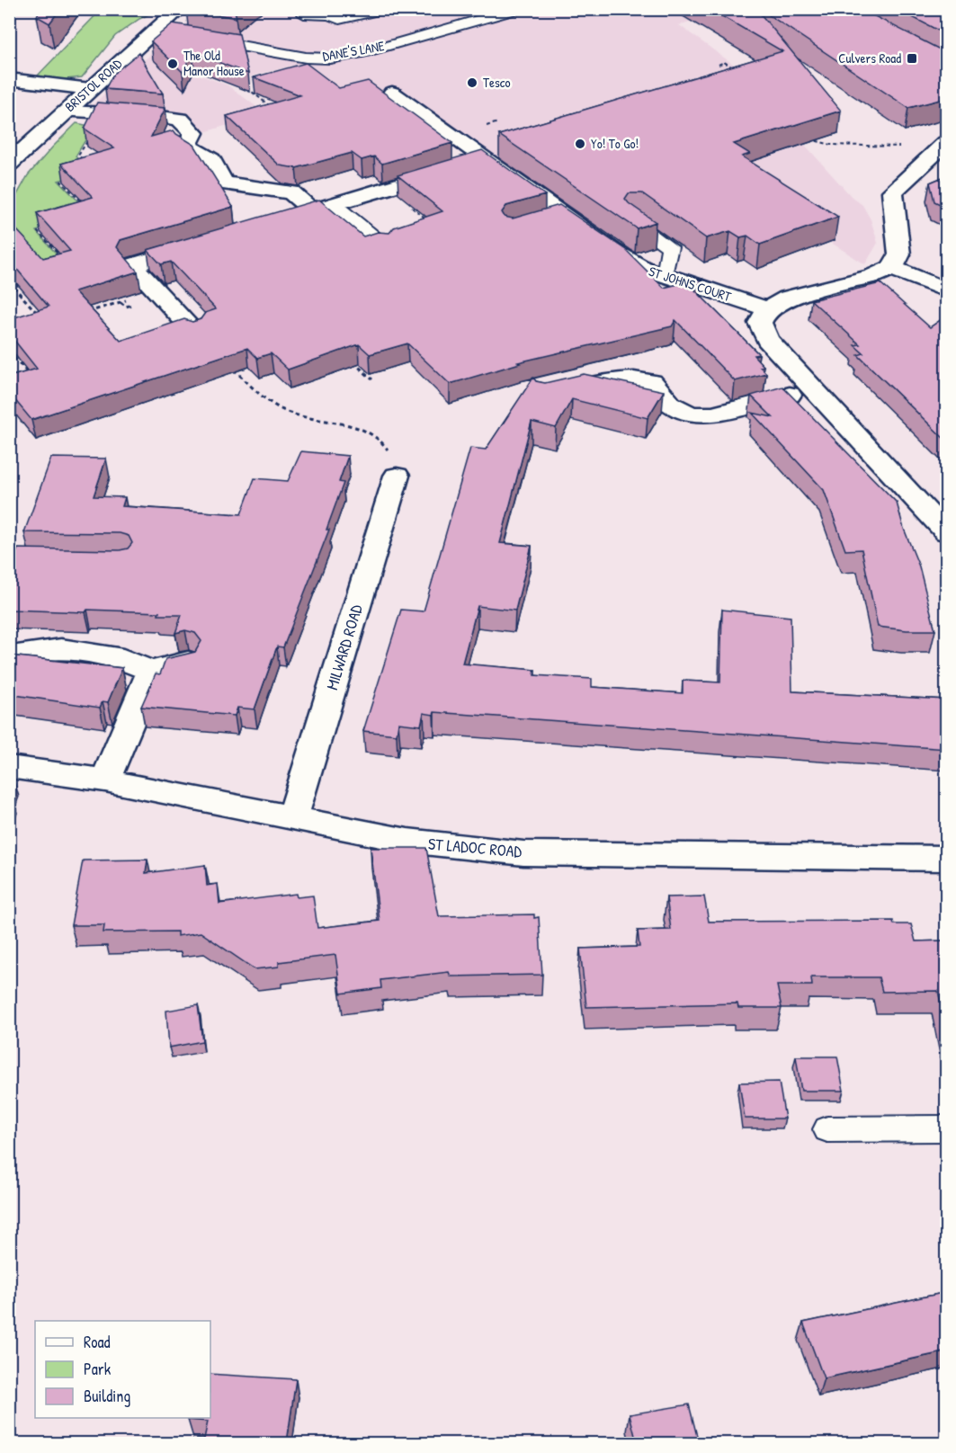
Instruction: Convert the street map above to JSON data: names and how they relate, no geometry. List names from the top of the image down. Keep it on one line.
{"streets":{"street":["BRISTOL ROAD","ST JOHNS COURT","MILWARD ROAD","ST LADOC ROAD"],"lane":["DANE'S LANE"]},"crossings":[["MILWARD ROAD","ST LADOC ROAD"]],"places":{"transit":["Culvers Road"],"other":["The Old Manor House","Tesco","Yo! To Go!"]},"legend":["Road","Park","Building"]}
